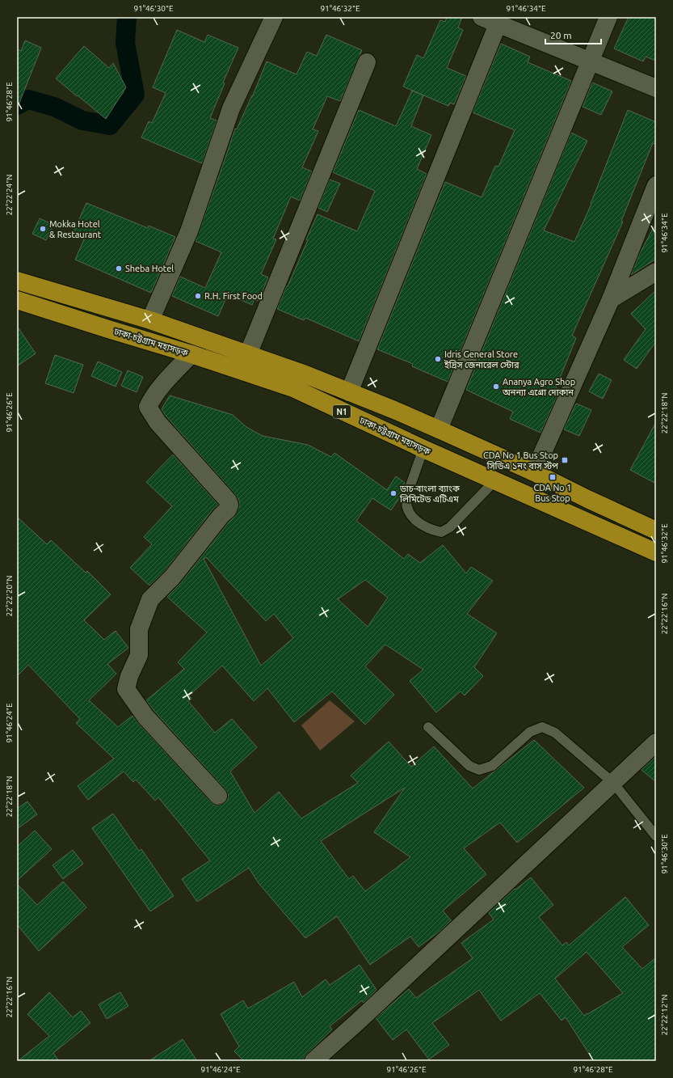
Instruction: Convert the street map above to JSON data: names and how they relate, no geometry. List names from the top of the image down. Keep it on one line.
{"streets":{"highway":["ঢাকা-চট্টগ্রাম মহাসড়ক","N1"]},"places":{"other":["Mokka Hotel & Restaurant","Sheba Hotel","R.H. First Food","Idris General Store ইদ্রিস জেনারেল স্টোর","Ananya Agro Shop অনন্যা এগ্রো দোকান","ডাচ-বাংলা ব্যাংক লিমিটেড এটিএম"],"transit":["CDA No 1 Bus Stop সিডিএ ১নং বাস স্টপ","CDA No 1 Bus Stop"]},"scale_bar":"20 m","coordinates":["91°46'30\"E","91°46'32\"E","91°46'34\"E","91°46'28\"E","22°22'24\"N","91°46'26\"E","22°22'18\"N","22°22'20\"N","22°22'16\"N","91°46'24\"E","22°22'12\"N"]}
